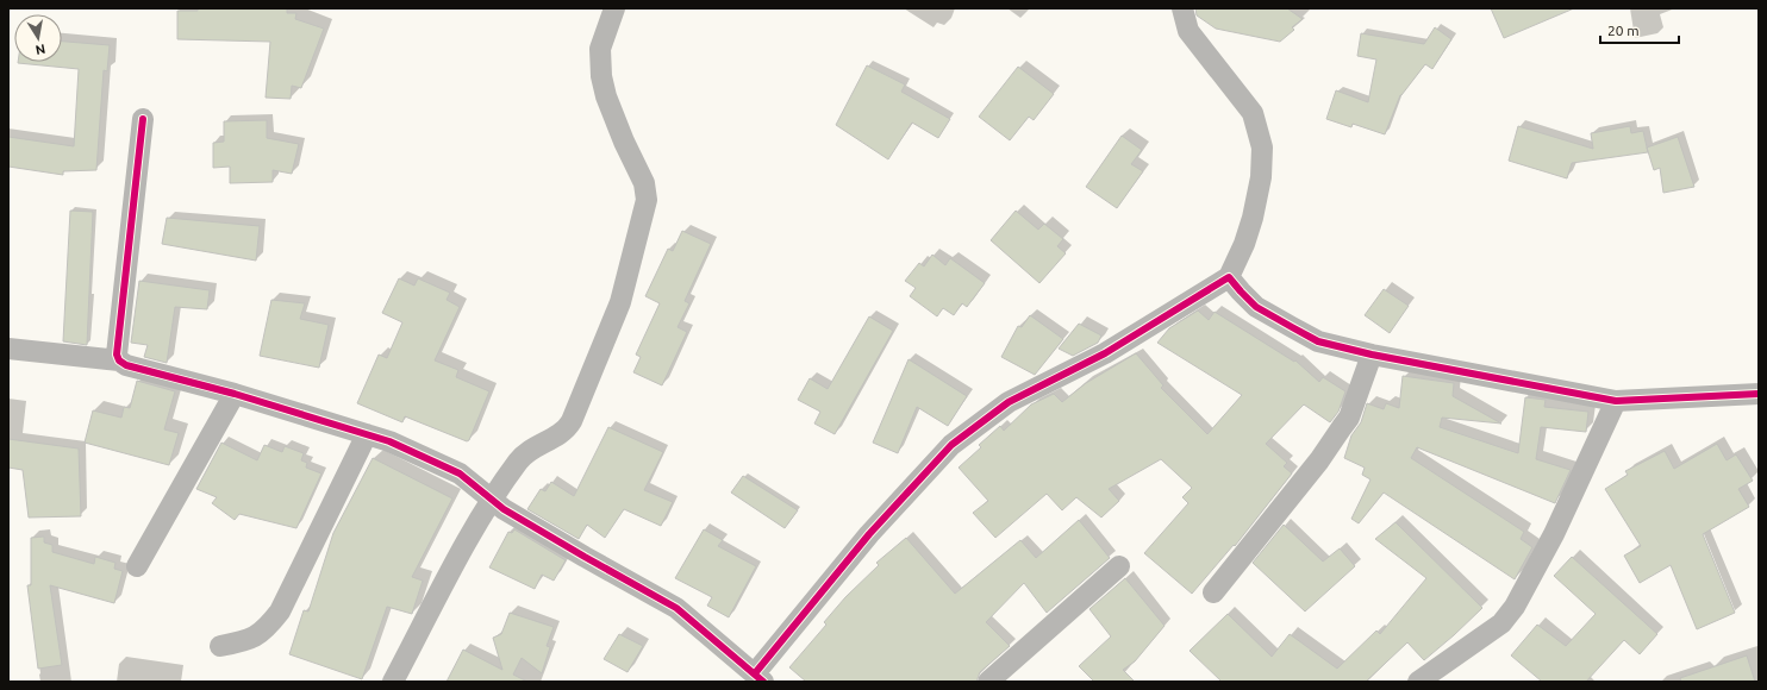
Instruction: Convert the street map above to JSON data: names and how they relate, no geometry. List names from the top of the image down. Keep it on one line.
{"scale_bar":"20 m","north":"bottom"}
